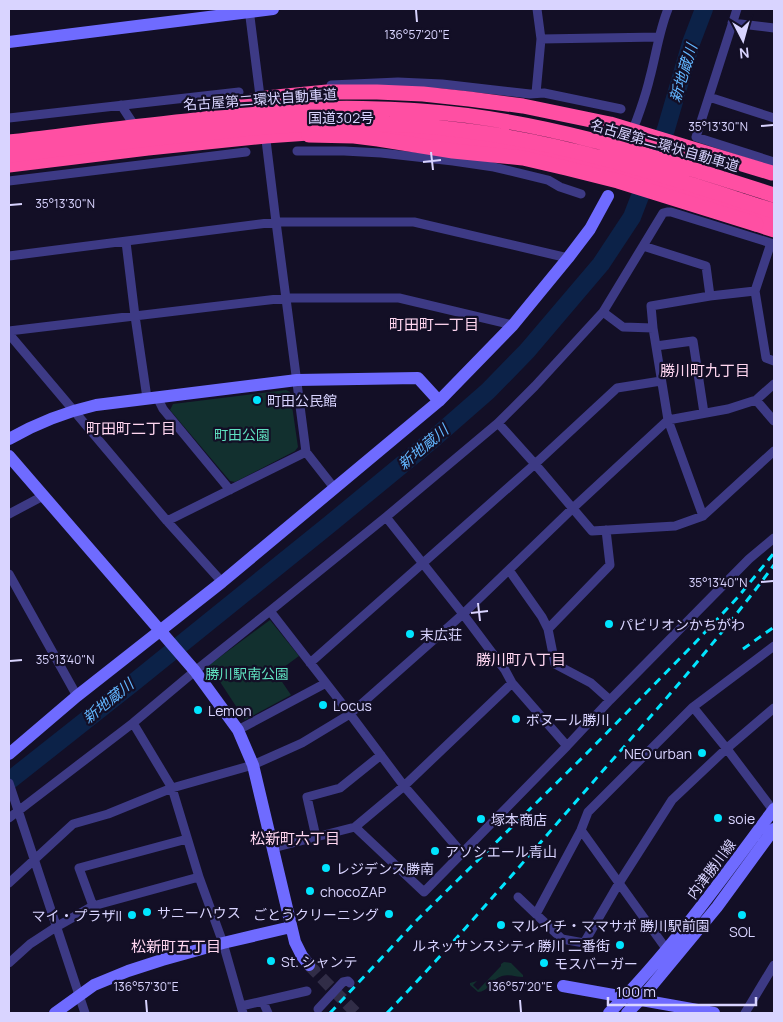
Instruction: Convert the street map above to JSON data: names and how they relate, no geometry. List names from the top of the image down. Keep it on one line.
{"streets":{"highway":["名古屋第二環状自動車道","国道302号"],"street":["内津勝川線"]},"districts":["町田町一丁目","勝川町九丁目","町田町二丁目","勝川町八丁目","松新町六丁目","松新町五丁目"],"water":["新地蔵川"],"parks":["町田公園","勝川駅南公園"],"places":["町田公民館","パビリオンかちがわ","末広荘","Locus","Lemon","ボヌール勝川","NEO urban","soie","塚本商店","アソシエール青山","レジデンス勝南","chocoZAP","サニーハウス","ごとうクリーニング","マイ・プラザII","SOL","マルイチ・ママサポ 勝川駅前園","ルネッサンスシティ勝川 二番街","St. シャンテ","モスバーガー"],"scale_bar":"100 m","north":"bottom","coordinates":["136°57'20\"E","35°13'30\"N","35°13'40\"N","136°57'30\"E"]}
